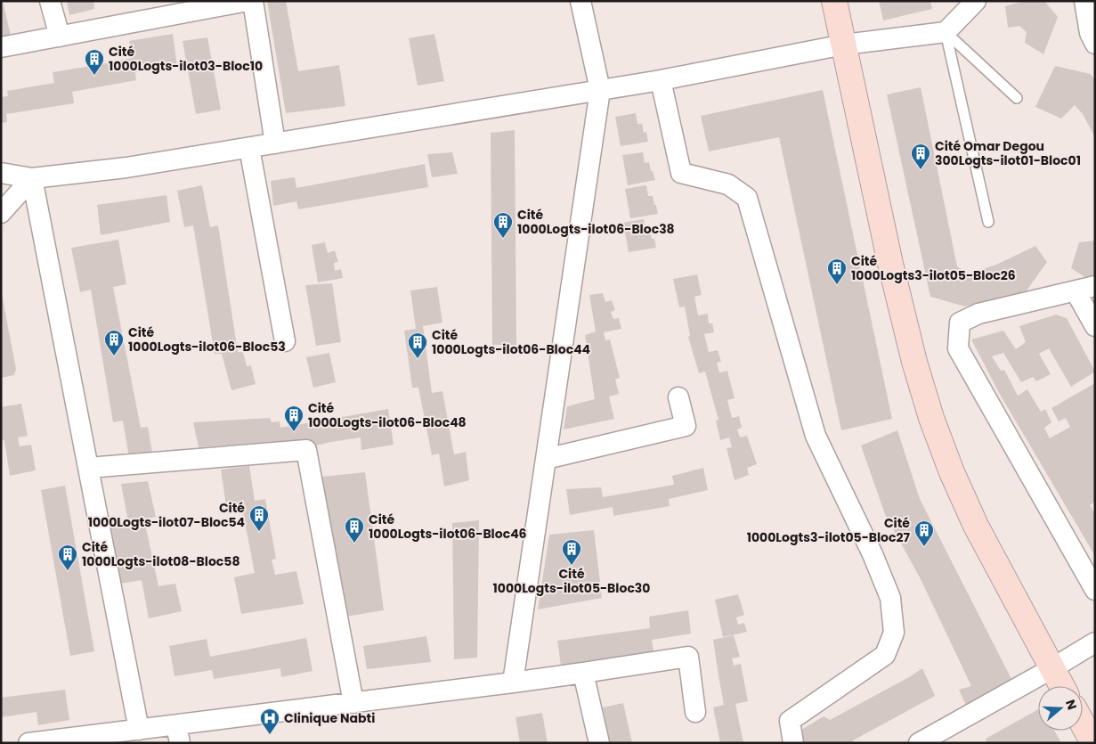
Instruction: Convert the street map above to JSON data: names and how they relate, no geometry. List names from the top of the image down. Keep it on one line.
{"places":{"building":["Cité 1000Logts-ilot03-Bloc10","Cité Omar Degou 300Logts-ilot01-Bloc01","Cité 1000Logts-ilot06-Bloc38","Cité 1000Logts3-ilot05-Bloc26","Cité 1000Logts-ilot06-Bloc53","Cité 1000Logts-ilot06-Bloc44","Cité 1000Logts-ilot06-Bloc48","Cité 1000Logts-ilot07-Bloc54","Cité 1000Logts-ilot06-Bloc46","Cité 1000Logts3-ilot05-Bloc27","Cité 1000Logts-ilot05-Bloc30","Cité 1000Logts-ilot08-Bloc58"],"hospital":["Clinique Nabti"]},"north":"right"}
